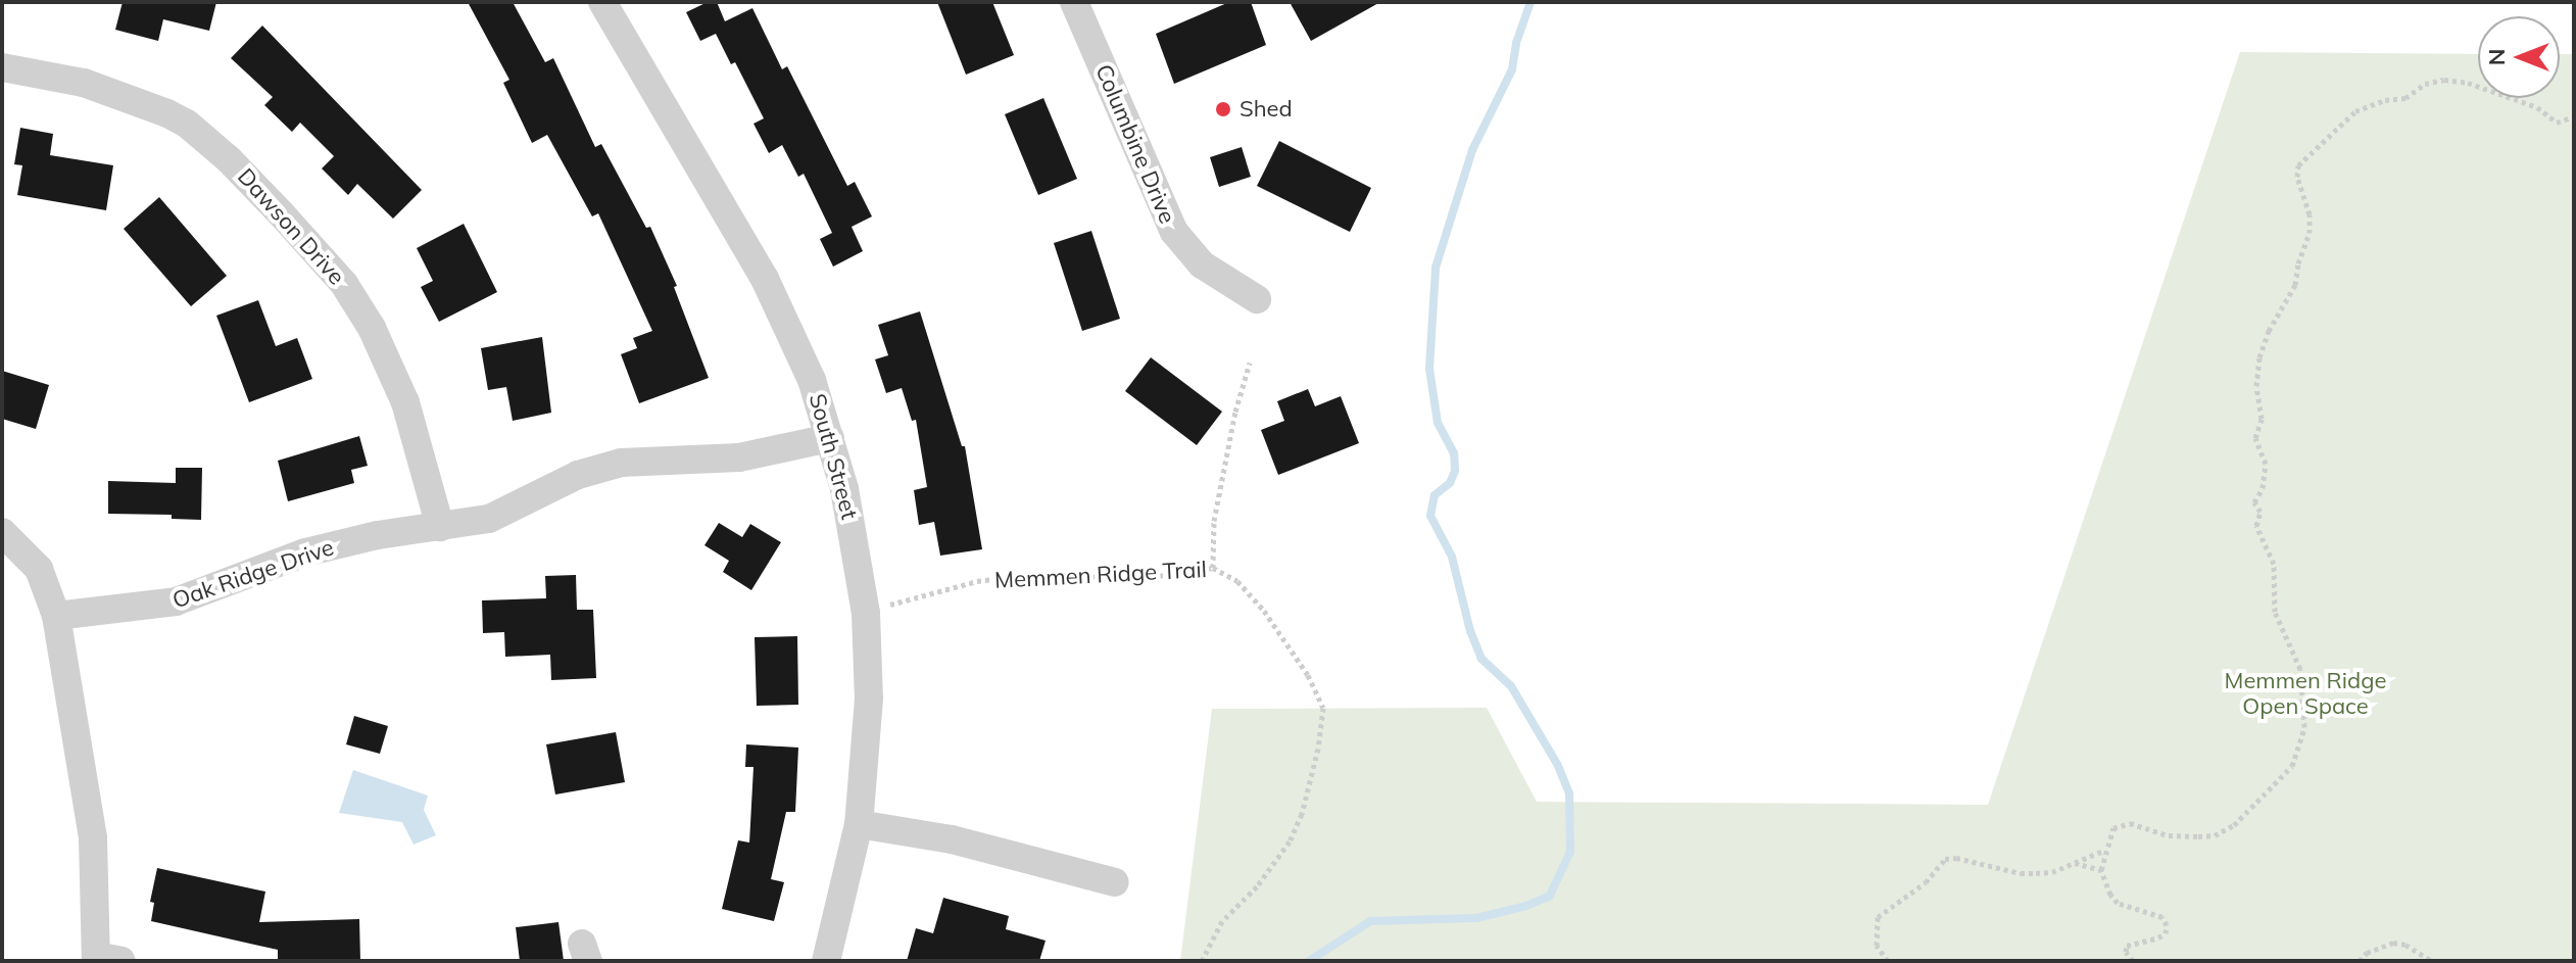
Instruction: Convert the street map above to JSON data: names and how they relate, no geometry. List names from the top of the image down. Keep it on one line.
{"streets":{"street":["Columbine Drive","Dawson Drive","South Street","Oak Ridge Drive"],"path":["Memmen Ridge Trail"]},"crossings":[["Dawson Drive","Oak Ridge Drive"],["South Street","Oak Ridge Drive"],["South Street","Memmen Ridge Trail"]],"parks":["Memmen Ridge Open Space"],"places":["Shed"],"north":"left"}
